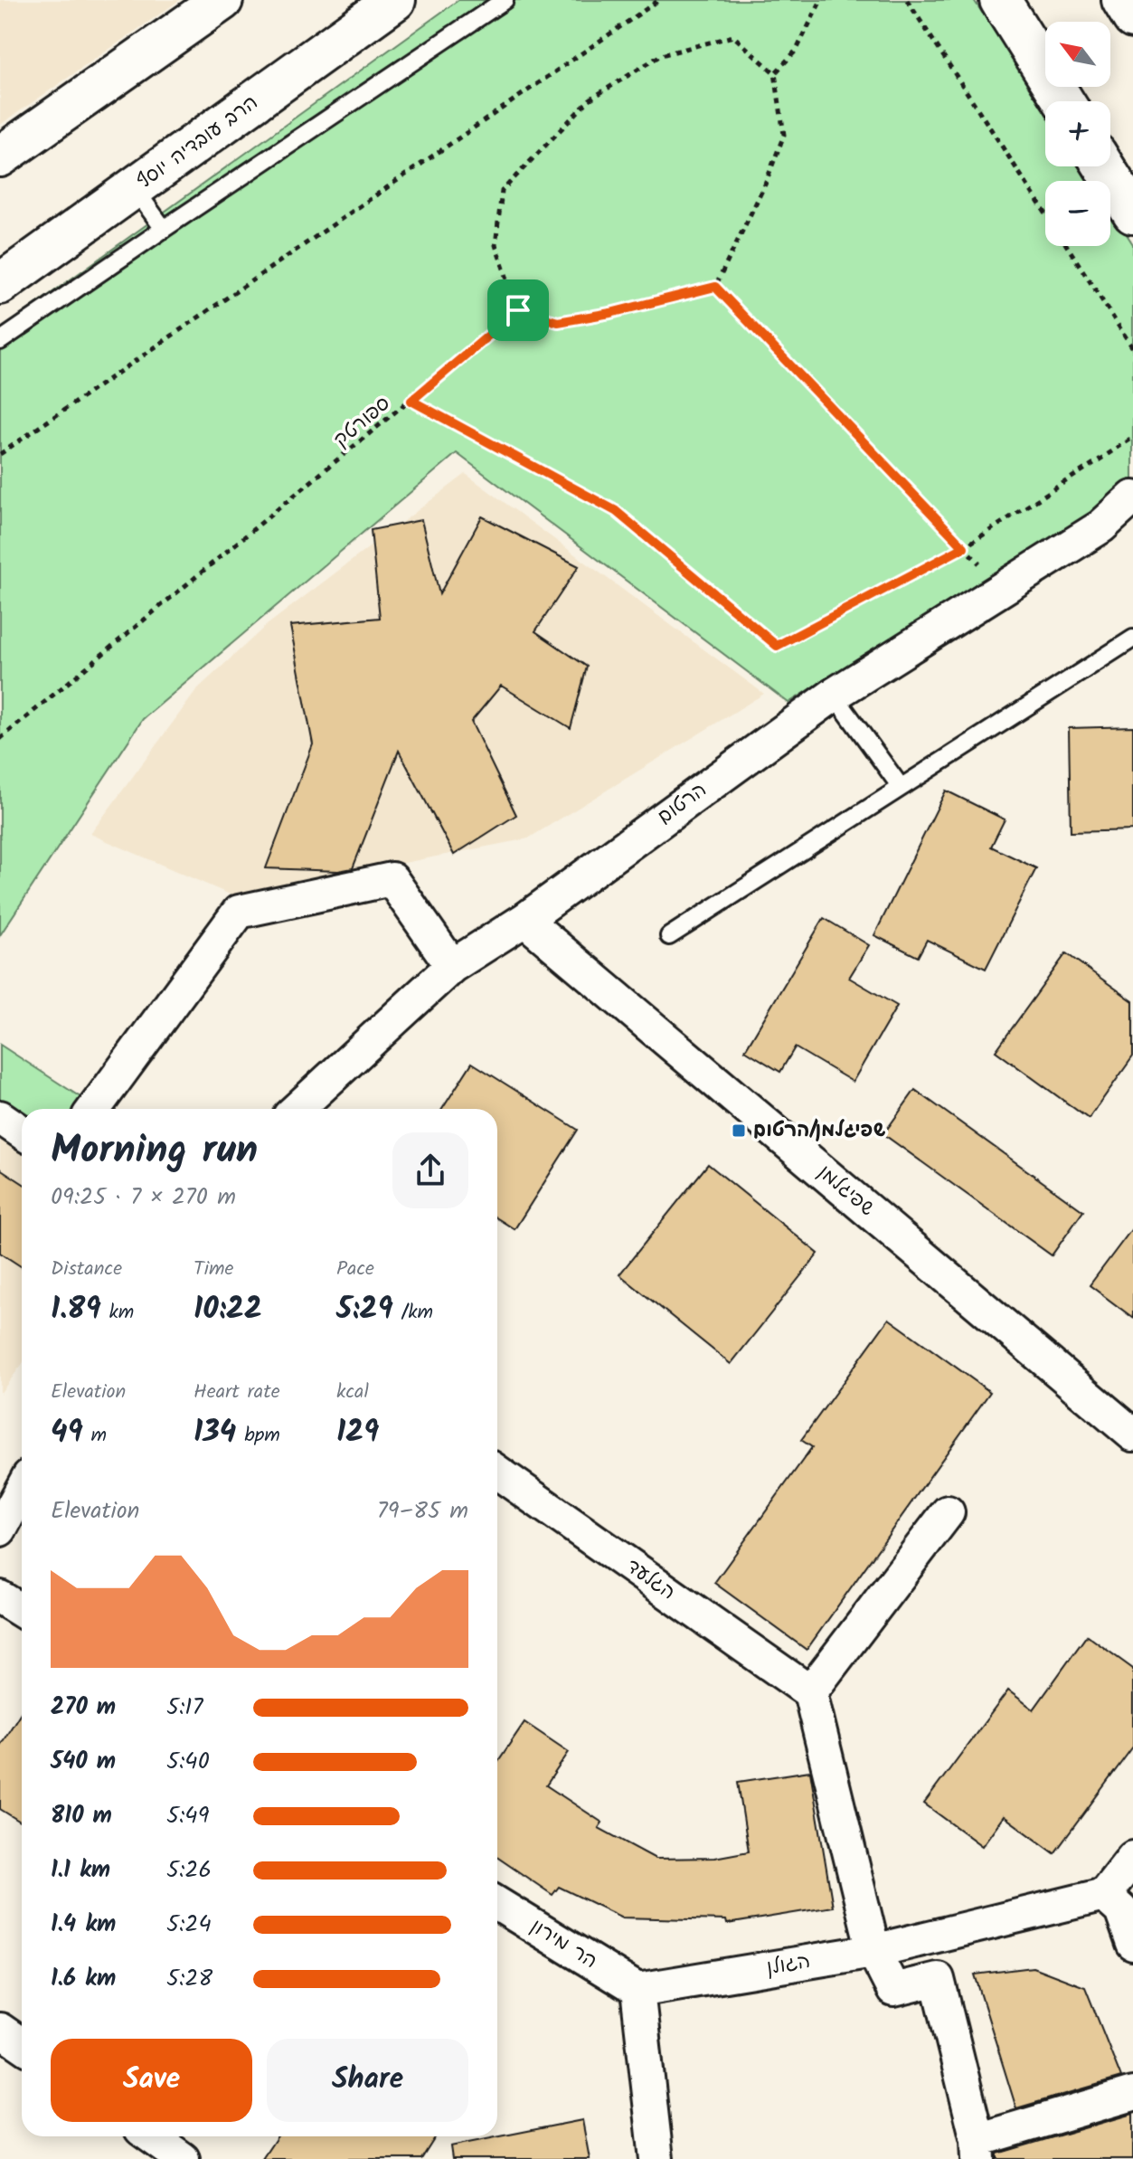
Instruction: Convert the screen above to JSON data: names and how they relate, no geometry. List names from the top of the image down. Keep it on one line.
{"streets":{"main road":["הרב עובדיה יוסף"],"street":["הרטום","שפיגלמן","הגלעד","הר מירון","הגולן"],"path":["ספורטק"]},"crossings":[["הרטום","שפיגלמן"],["הר מירון","הגולן"]],"places":{"transit":["שפיגלמן/הרטום"]},"north":"top left","page":{"map_buttons":["+","−"],"heading":["Morning run","09:25 · 7 × 270 m"],"stats":[["Distance","1.89 km"],["Time","10:22"],["Pace","5:29 /km"],["Elevation","49 m"],["Heart rate","134 bpm"],["kcal","129"]],"chart":["Elevation","79–85 m"],"list":[{"name":"270 m","note":"5:17"},{"name":"540 m","note":"5:40"},{"name":"810 m","note":"5:49"},{"name":"1.1 km","note":"5:26"},{"name":"1.4 km","note":"5:24"},{"name":"1.6 km","note":"5:28"}],"buttons":["Save","Share"]}}
